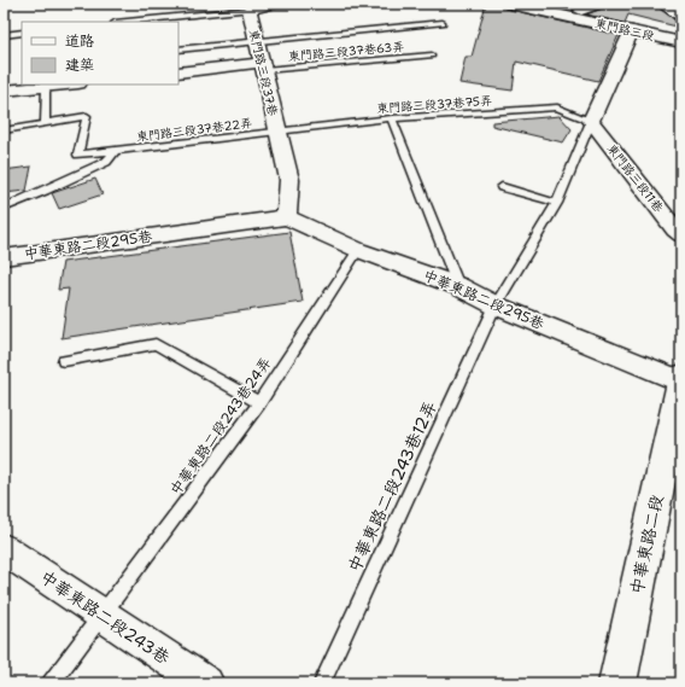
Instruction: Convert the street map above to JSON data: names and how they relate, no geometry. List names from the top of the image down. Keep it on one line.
{"streets":{"main road":["東門路三段","中華東路二段"],"street":["東門路三段37巷","東門路三段11巷","中華東路二段295巷","中華東路二段243巷"],"lane":["東門路三段37巷63弄","東門路三段37巷75弄","東門路三段37巷22弄","中華東路二段243巷24弄","中華東路二段243巷12弄"]},"crossings":[["東門路三段37巷63弄","東門路三段37巷"],["東門路三段37巷","東門路三段37巷75弄"],["東門路三段37巷","東門路三段37巷22弄"],["東門路三段37巷","中華東路二段295巷"],["東門路三段37巷75弄","東門路三段37巷22弄"],["東門路三段37巷75弄","東門路三段11巷"],["中華東路二段295巷","中華東路二段243巷24弄"],["中華東路二段295巷","中華東路二段243巷12弄"],["中華東路二段295巷","中華東路二段"],["中華東路二段243巷24弄","中華東路二段243巷"]],"legend":["道路","建築"]}
